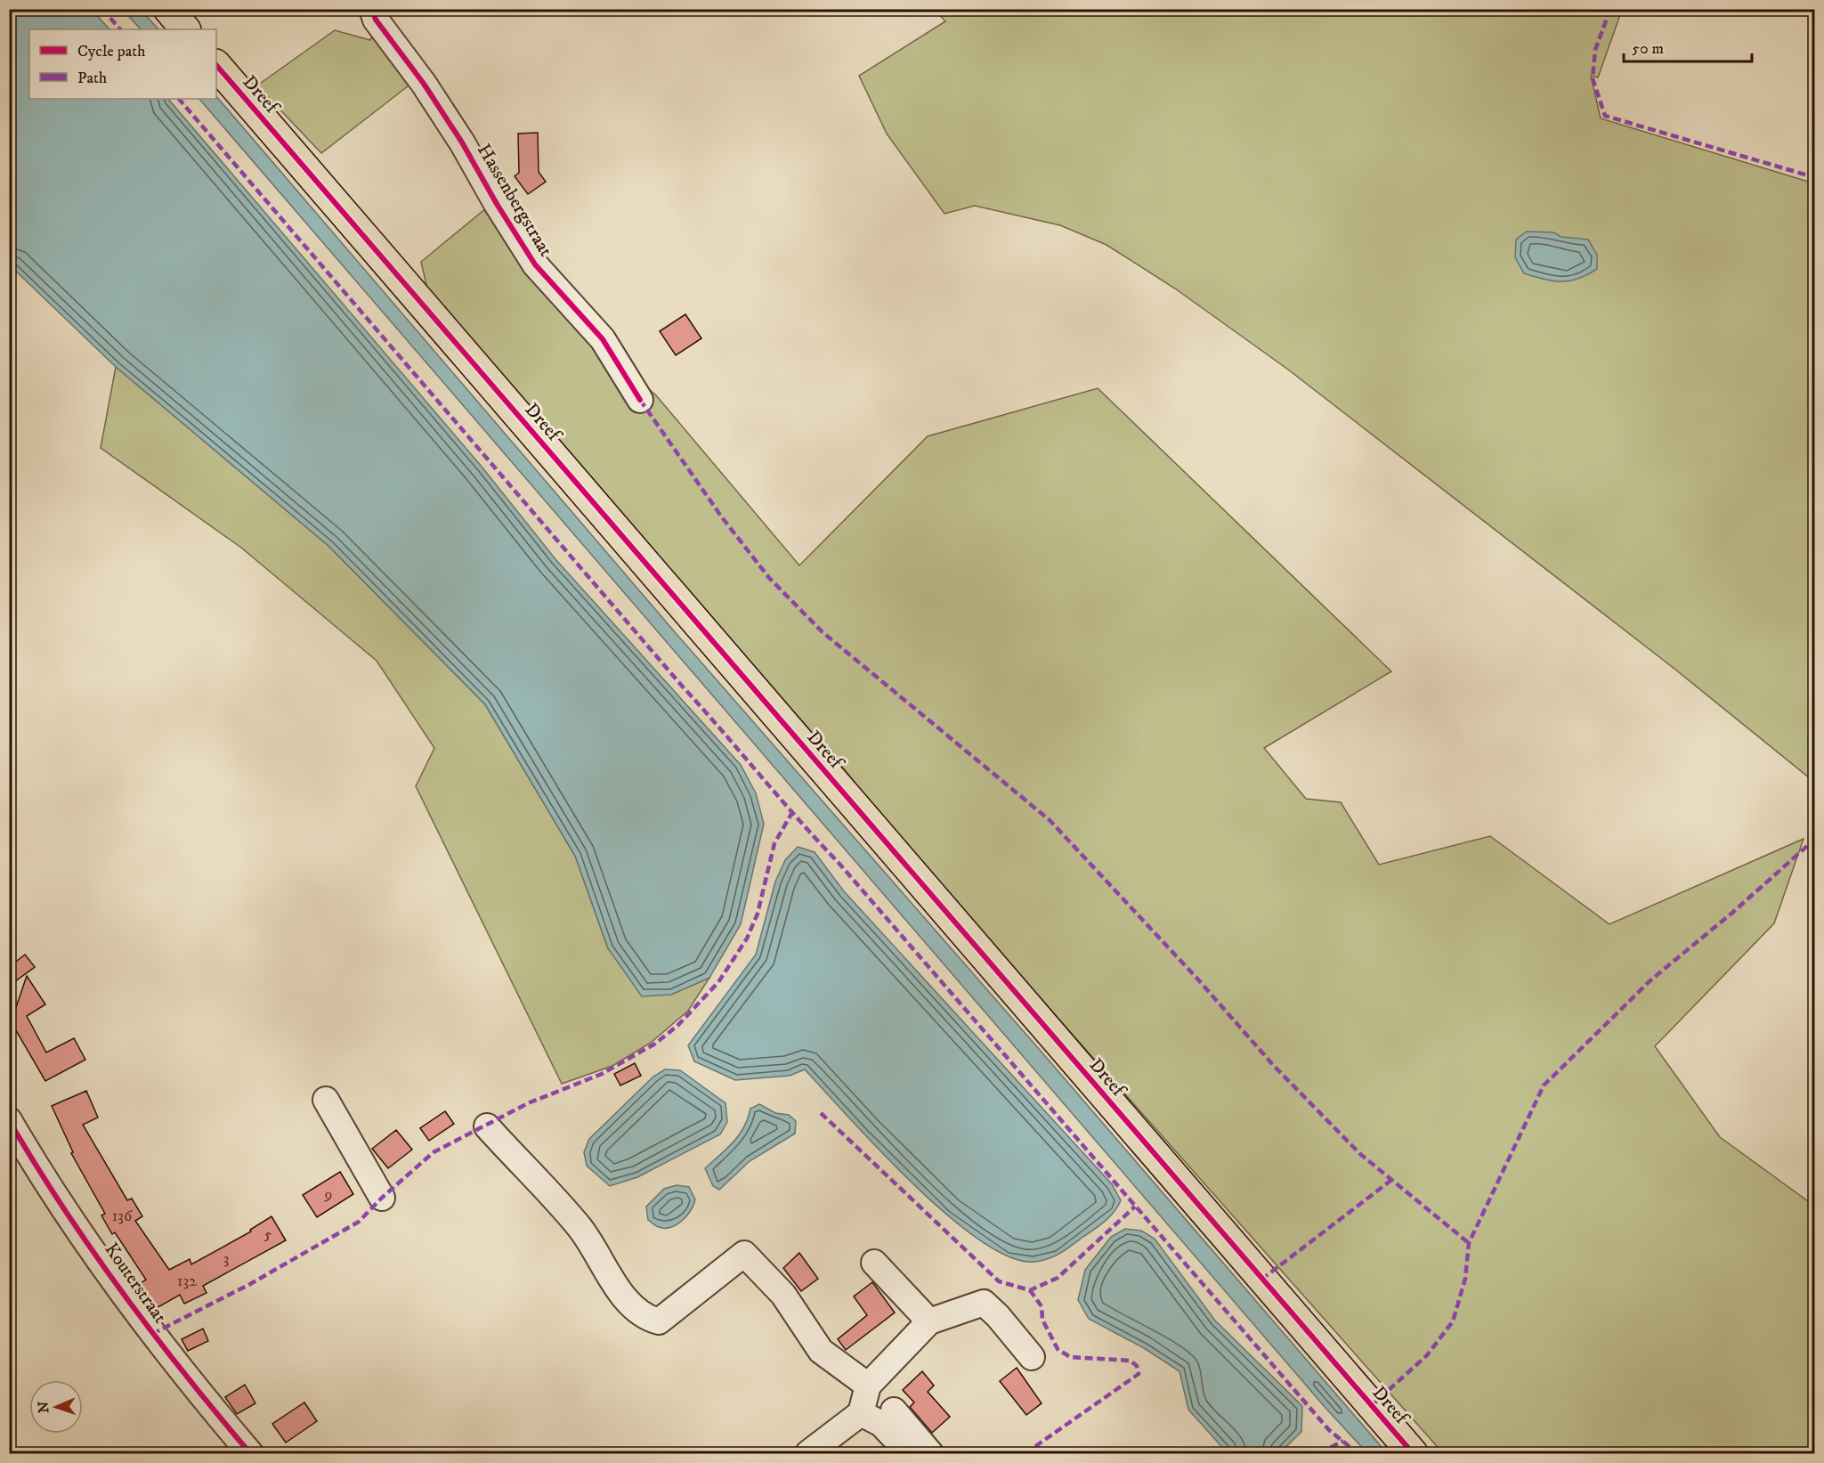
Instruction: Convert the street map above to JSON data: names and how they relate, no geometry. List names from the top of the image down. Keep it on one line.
{"streets":{"main road":["Dreef"],"street":["Hassenbergstraat","Kouterstraat"]},"house_numbers":["9","136","5","3","132"],"legend":["Cycle path","Path"],"scale_bar":"50 m","north":"left"}
